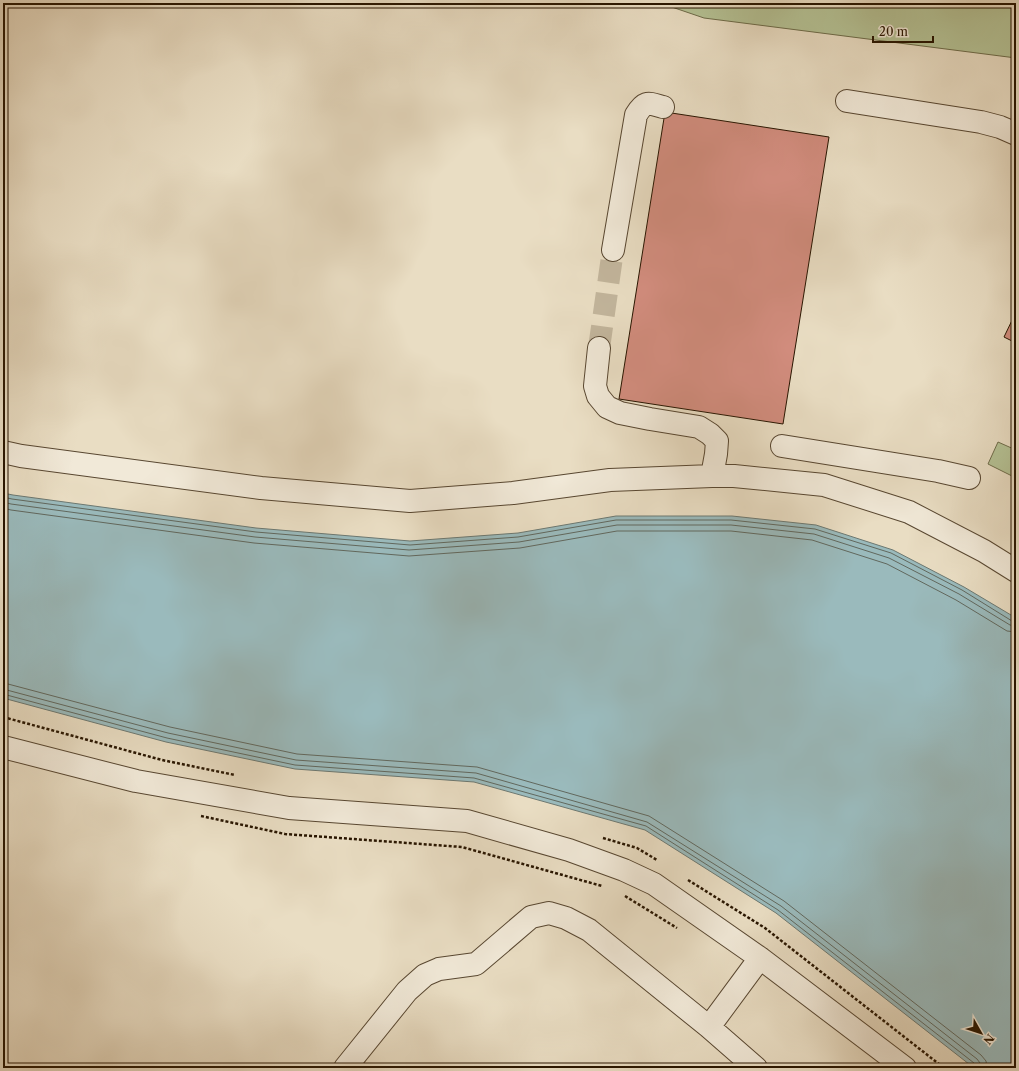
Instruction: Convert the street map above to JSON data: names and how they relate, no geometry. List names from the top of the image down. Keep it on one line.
{"scale_bar":"20 m","north":"bottom right"}
